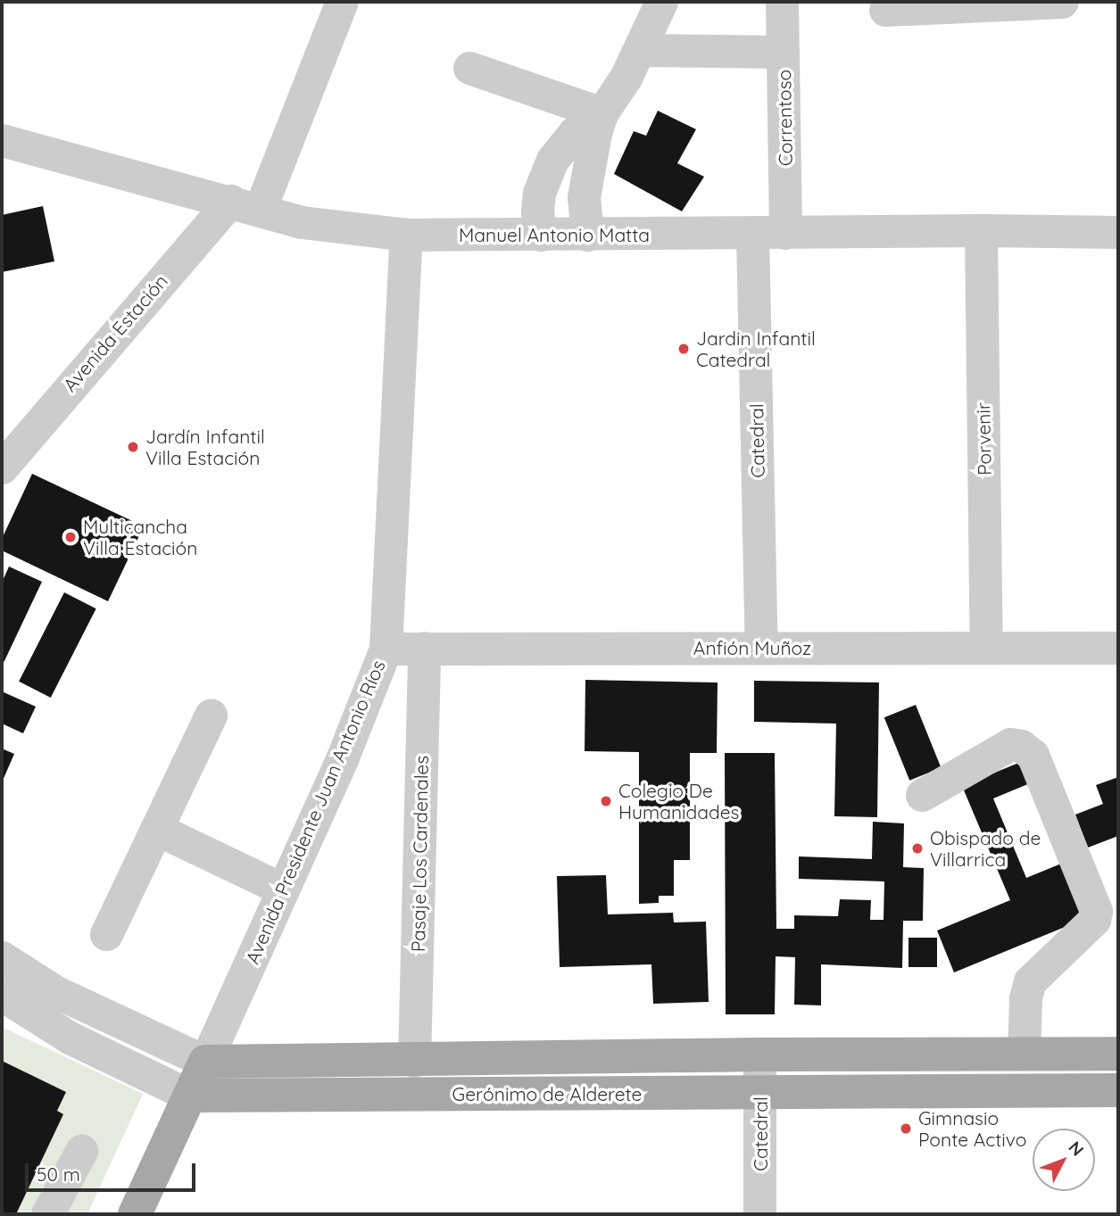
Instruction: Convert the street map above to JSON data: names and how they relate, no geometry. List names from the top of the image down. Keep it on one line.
{"streets":{"main road":["Avenida Presidente Juan Antonio Ríos","Gerónimo de Alderete"],"street":["Correntoso","Manuel Antonio Matta","Avenida Estación","Porvenir","Catedral","Anfión Muñoz","Pasaje Los Cardenales"]},"crossings":[["Correntoso","Manuel Antonio Matta"],["Manuel Antonio Matta","Avenida Estación"],["Manuel Antonio Matta","Porvenir"],["Manuel Antonio Matta","Catedral"],["Manuel Antonio Matta","Avenida Presidente Juan Antonio Ríos"],["Porvenir","Anfión Muñoz"],["Catedral","Anfión Muñoz"],["Catedral","Gerónimo de Alderete"],["Anfión Muñoz","Avenida Presidente Juan Antonio Ríos"],["Anfión Muñoz","Pasaje Los Cardenales"],["Avenida Presidente Juan Antonio Ríos","Gerónimo de Alderete"],["Pasaje Los Cardenales","Gerónimo de Alderete"]],"places":["Jardin Infantil Catedral","Jardín Infantil Villa Estación","Multicancha Villa Estación","Colegio De Humanidades","Obispado de Villarrica","Gimnasio Ponte Activo"],"scale_bar":"50 m","north":"top right"}
